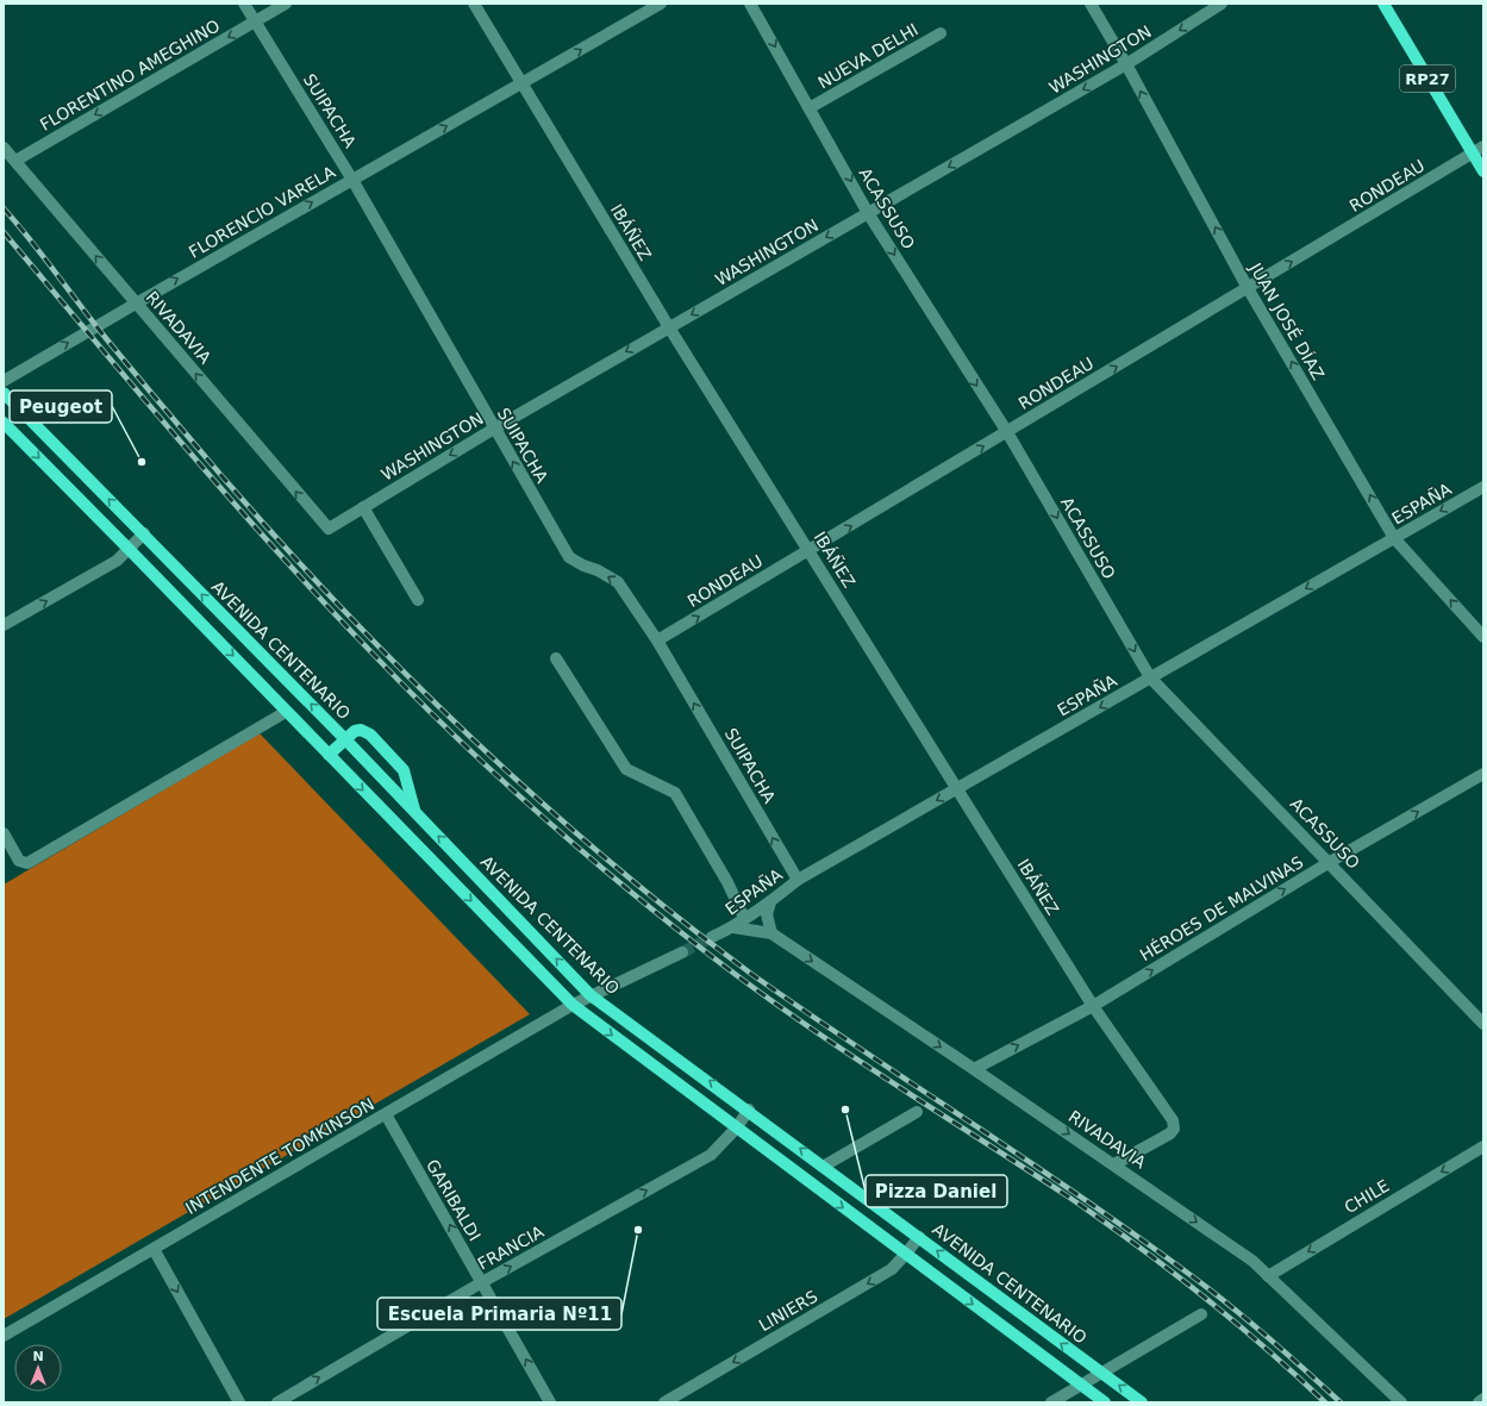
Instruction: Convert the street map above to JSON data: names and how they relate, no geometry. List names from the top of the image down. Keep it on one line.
{"streets":{"main road":["RP27","AVENIDA CENTENARIO"],"street":["NUEVA DELHI","WASHINGTON","FLORENTINO AMEGHINO","SUIPACHA","RONDEAU","ACASSUSO","FLORENCIO VARELA","IBÁÑEZ","JUAN JOSÉ DÍAZ","RIVADAVIA","ESPAÑA","HÉROES DE MALVINAS","INTENDENTE TOMKINSON","CHILE","GARIBALDI","FRANCIA","LINIERS"]},"crossings":[["NUEVA DELHI","ACASSUSO"],["WASHINGTON","SUIPACHA"],["WASHINGTON","ACASSUSO"],["WASHINGTON","IBÁÑEZ"],["WASHINGTON","JUAN JOSÉ DÍAZ"],["WASHINGTON","RIVADAVIA"],["FLORENTINO AMEGHINO","SUIPACHA"],["FLORENTINO AMEGHINO","RIVADAVIA"],["RP27","RONDEAU"],["SUIPACHA","RONDEAU"],["SUIPACHA","FLORENCIO VARELA"],["SUIPACHA","ESPAÑA"],["RONDEAU","ACASSUSO"],["RONDEAU","IBÁÑEZ"],["RONDEAU","JUAN JOSÉ DÍAZ"],["ACASSUSO","ESPAÑA"],["ACASSUSO","HÉROES DE MALVINAS"],["FLORENCIO VARELA","IBÁÑEZ"],["FLORENCIO VARELA","RIVADAVIA"],["IBÁÑEZ","RIVADAVIA"],["IBÁÑEZ","ESPAÑA"],["IBÁÑEZ","HÉROES DE MALVINAS"],["JUAN JOSÉ DÍAZ","ESPAÑA"],["RIVADAVIA","ESPAÑA"],["RIVADAVIA","HÉROES DE MALVINAS"],["RIVADAVIA","CHILE"],["AVENIDA CENTENARIO","FRANCIA"],["AVENIDA CENTENARIO","LINIERS"],["INTENDENTE TOMKINSON","GARIBALDI"],["GARIBALDI","FRANCIA"]],"one_way":["WASHINGTON","FLORENTINO AMEGHINO","RONDEAU","ACASSUSO","FLORENCIO VARELA","JUAN JOSÉ DÍAZ","ESPAÑA","HÉROES DE MALVINAS","CHILE","GARIBALDI","FRANCIA","LINIERS"],"places":["Peugeot","Pizza Daniel","Escuela Primaria Nº11"],"north":"top"}
